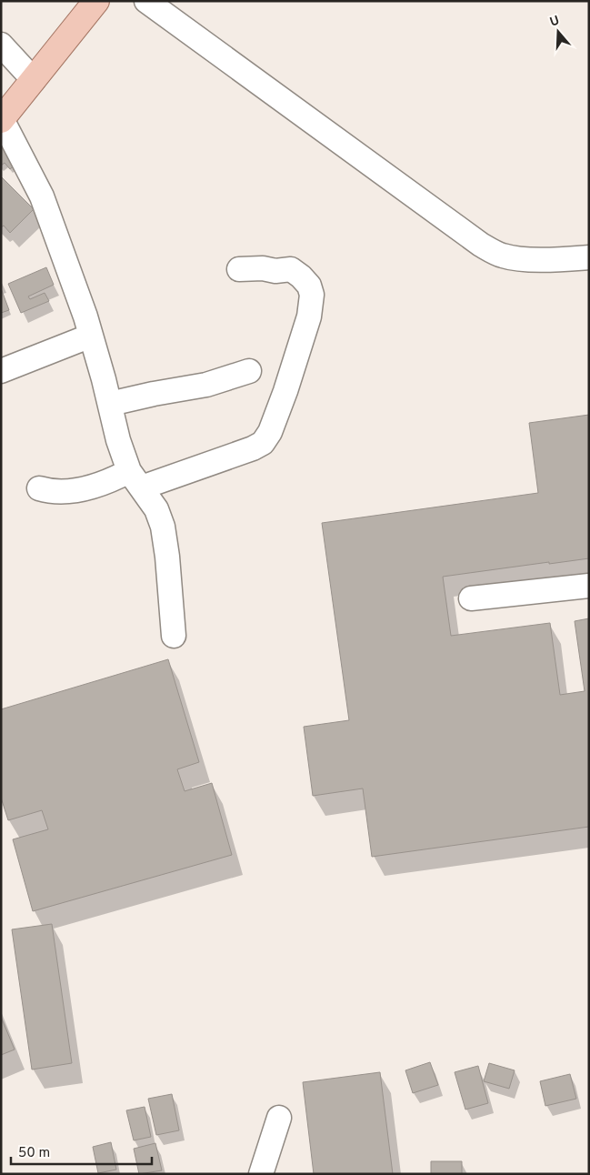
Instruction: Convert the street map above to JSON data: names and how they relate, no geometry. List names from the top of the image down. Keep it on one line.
{"scale_bar":"50 m","north":"top"}
